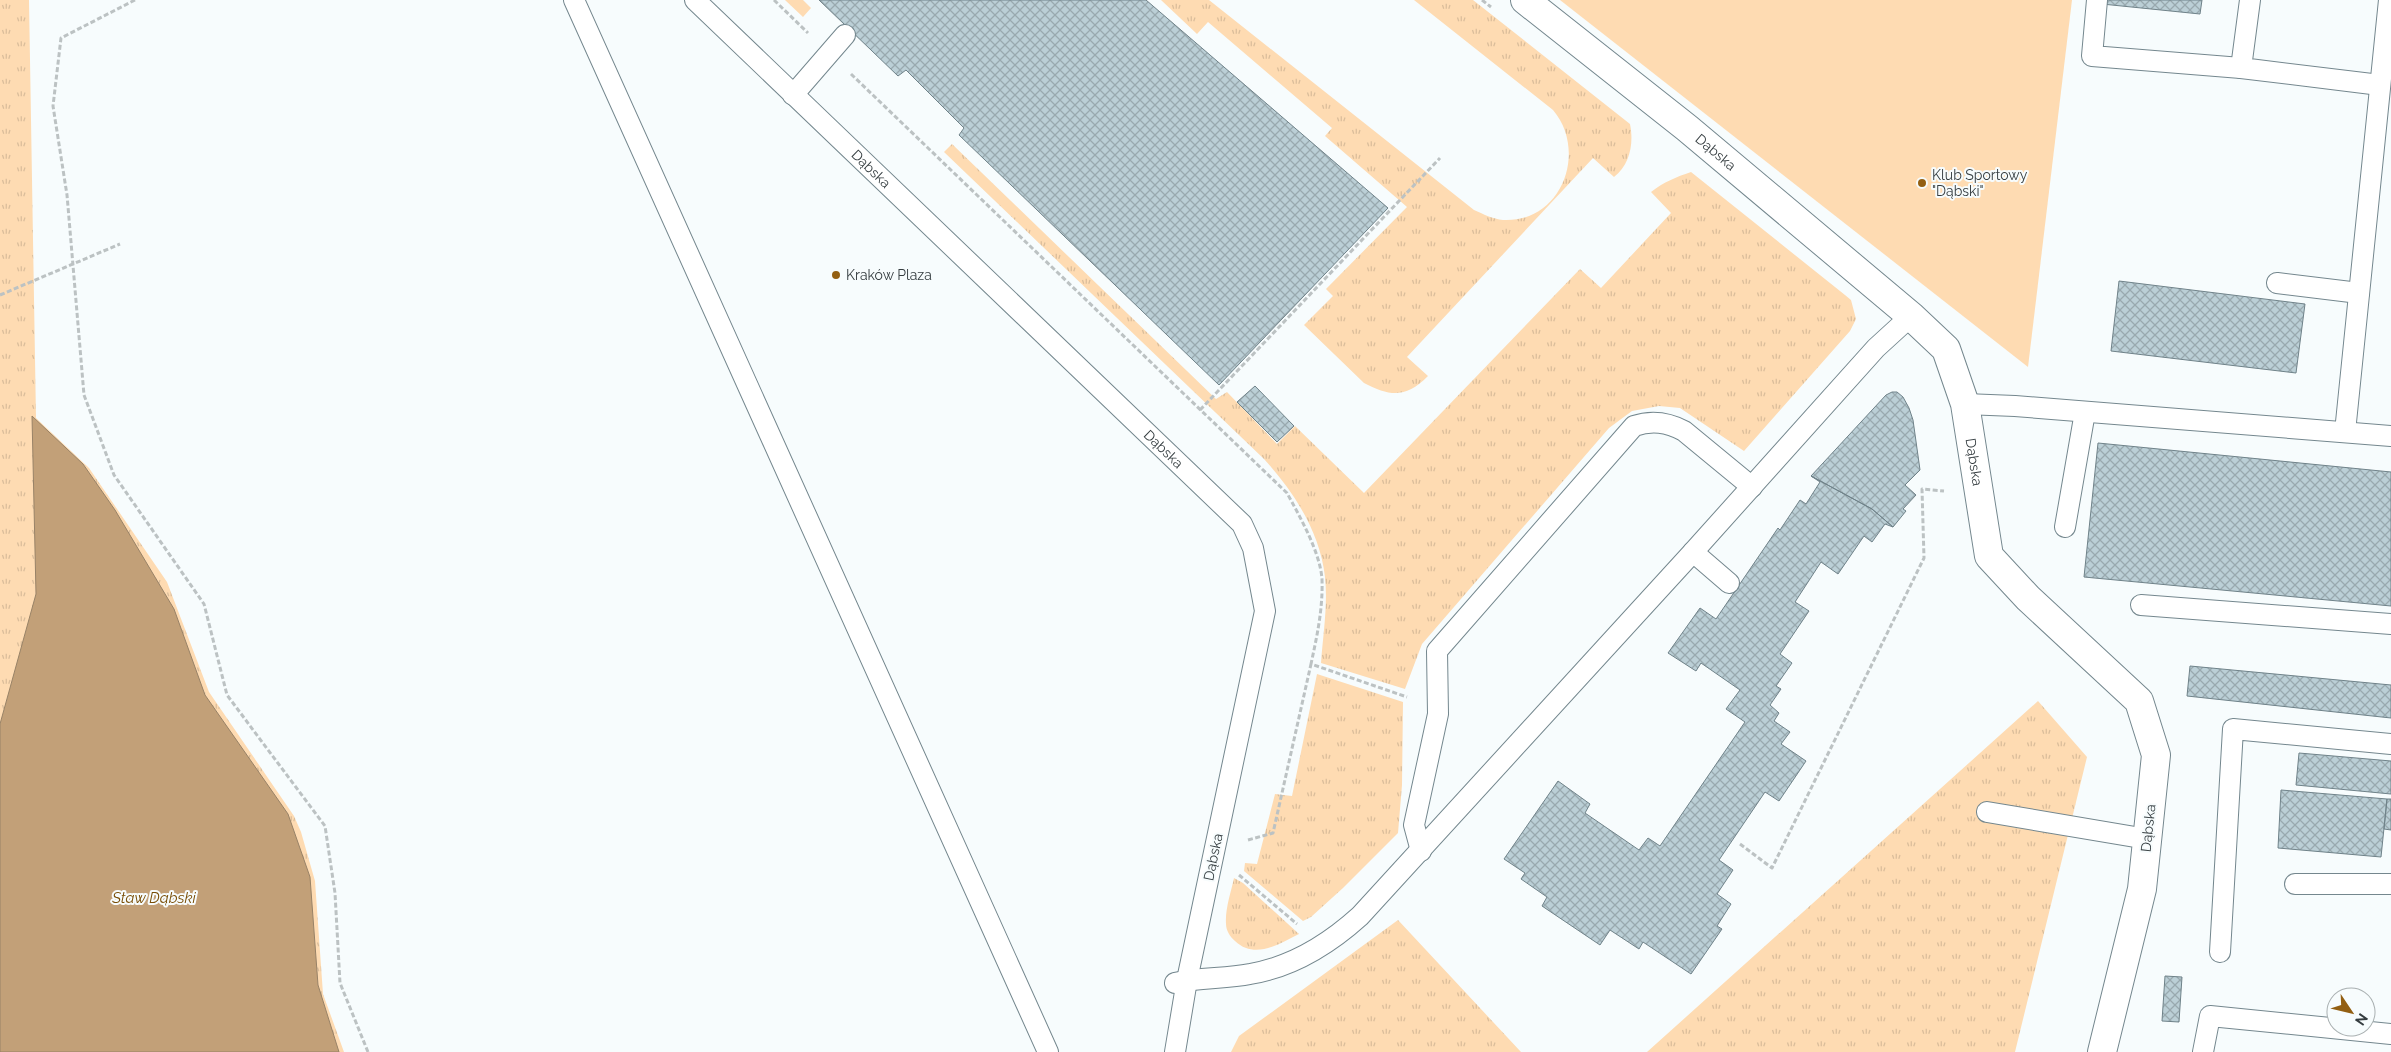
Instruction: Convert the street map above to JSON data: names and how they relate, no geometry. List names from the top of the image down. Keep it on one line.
{"streets":{"street":["Dąbska"]},"water":["Staw Dąbski"],"places":["Klub Sportowy \"Dąbski\"","Kraków Plaza"],"north":"bottom right"}
